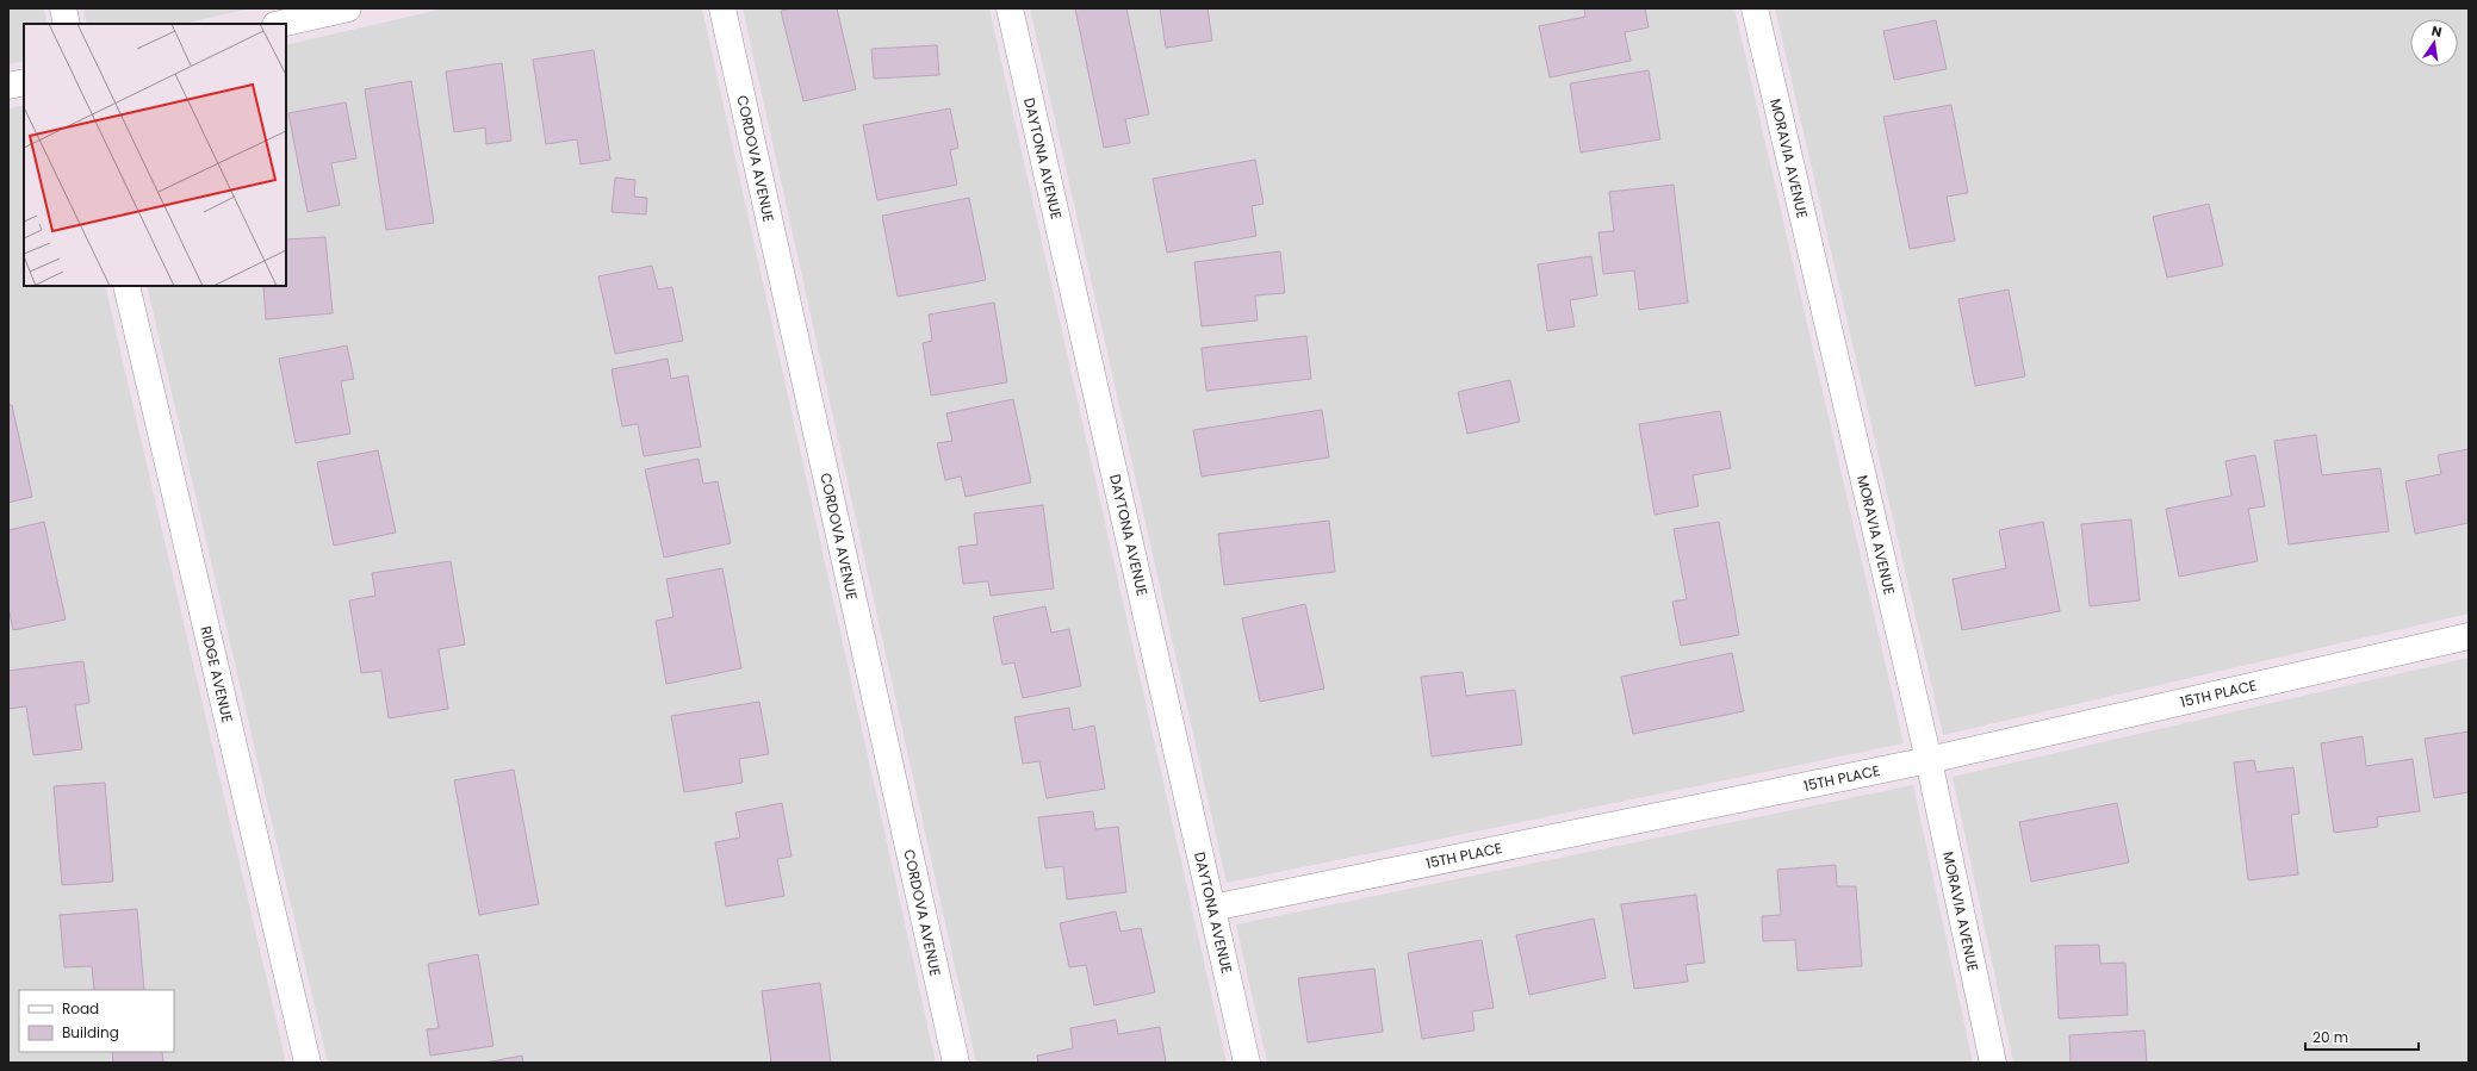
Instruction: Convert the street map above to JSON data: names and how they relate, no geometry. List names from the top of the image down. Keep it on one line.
{"streets":{"street":["CORDOVA AVENUE","DAYTONA AVENUE","MORAVIA AVENUE","RIDGE AVENUE","15TH PLACE"]},"crossings":[["DAYTONA AVENUE","15TH PLACE"],["MORAVIA AVENUE","15TH PLACE"]],"legend":["Road","Building"],"scale_bar":"20 m","north":"top"}
